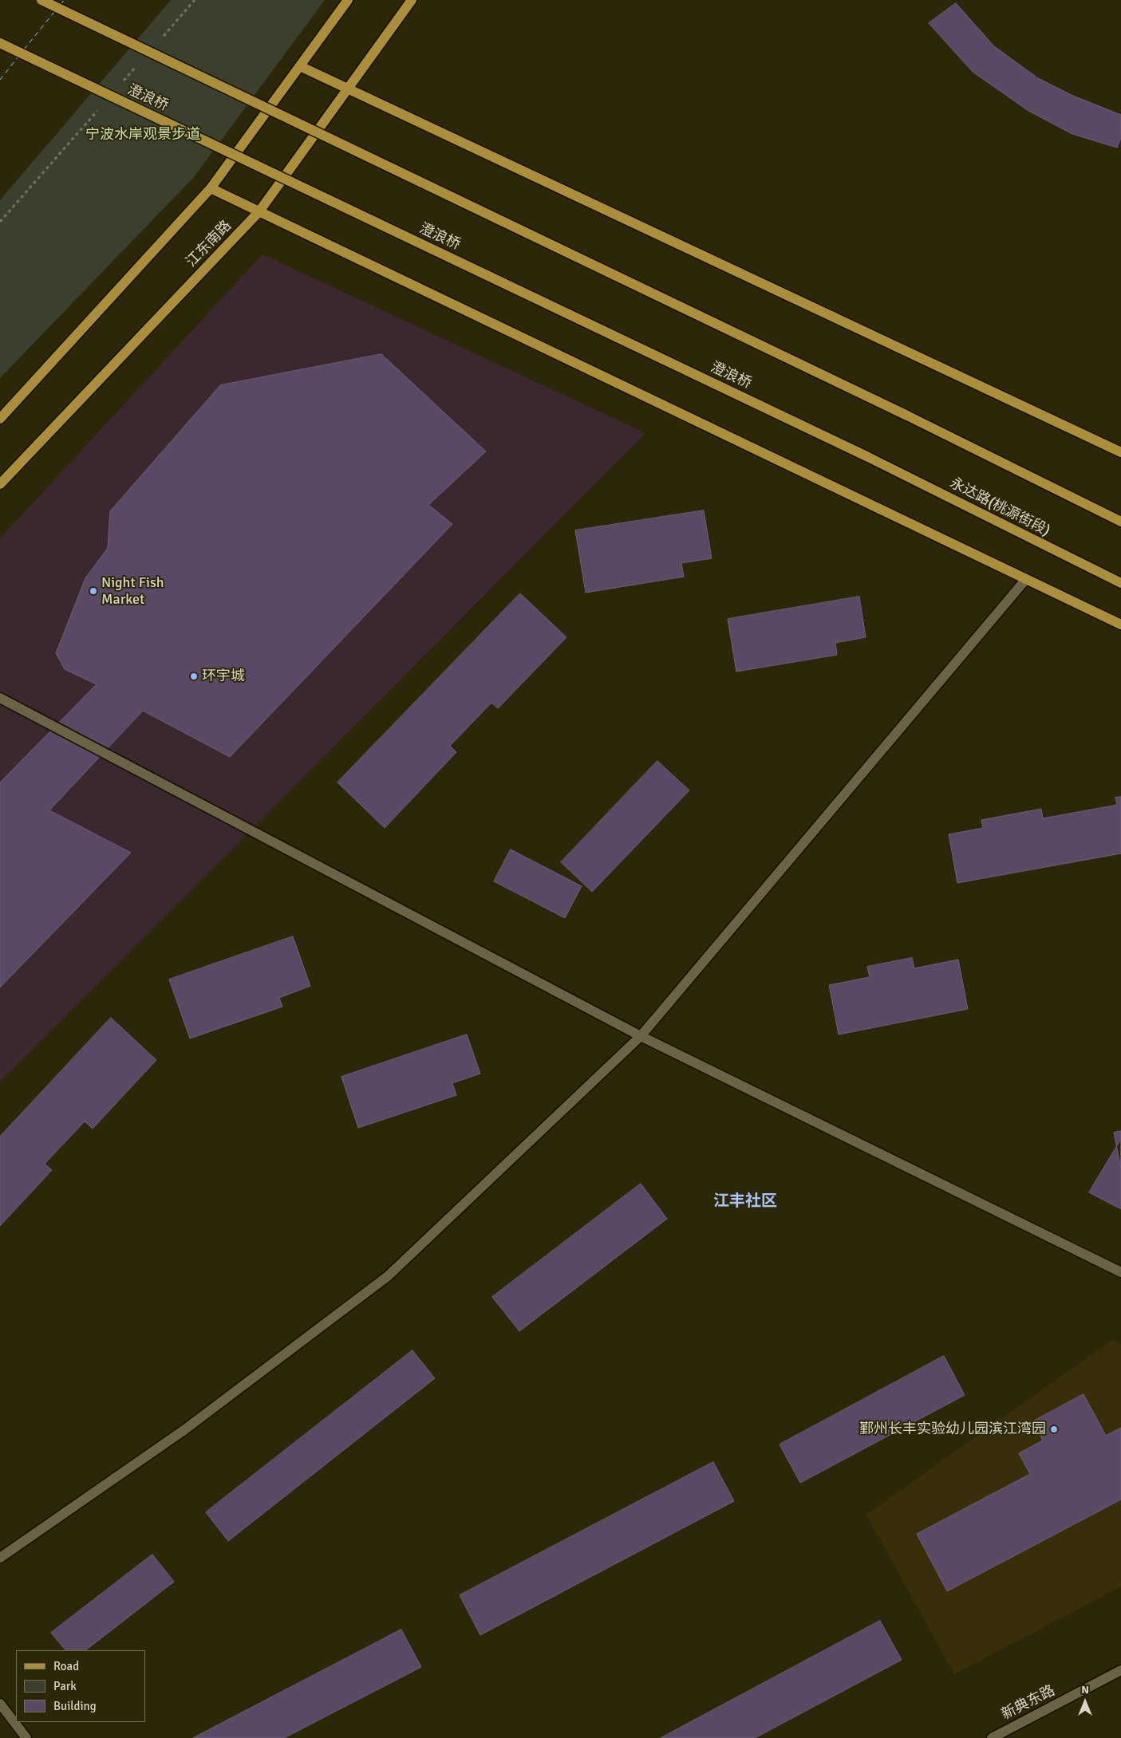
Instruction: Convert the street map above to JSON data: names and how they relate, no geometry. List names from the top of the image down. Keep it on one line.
{"streets":{"main road":["澄浪桥","江东南路","永达路(桃源街段)"],"street":["新典东路"]},"crossings":[["澄浪桥","永达路(桃源街段)"]],"districts":["江丰社区"],"parks":["宁波水岸观景步道"],"places":["Night Fish Market","环宇城","鄞州长丰实验幼儿园滨江湾园"],"legend":["Road","Park","Building"],"north":"top"}
